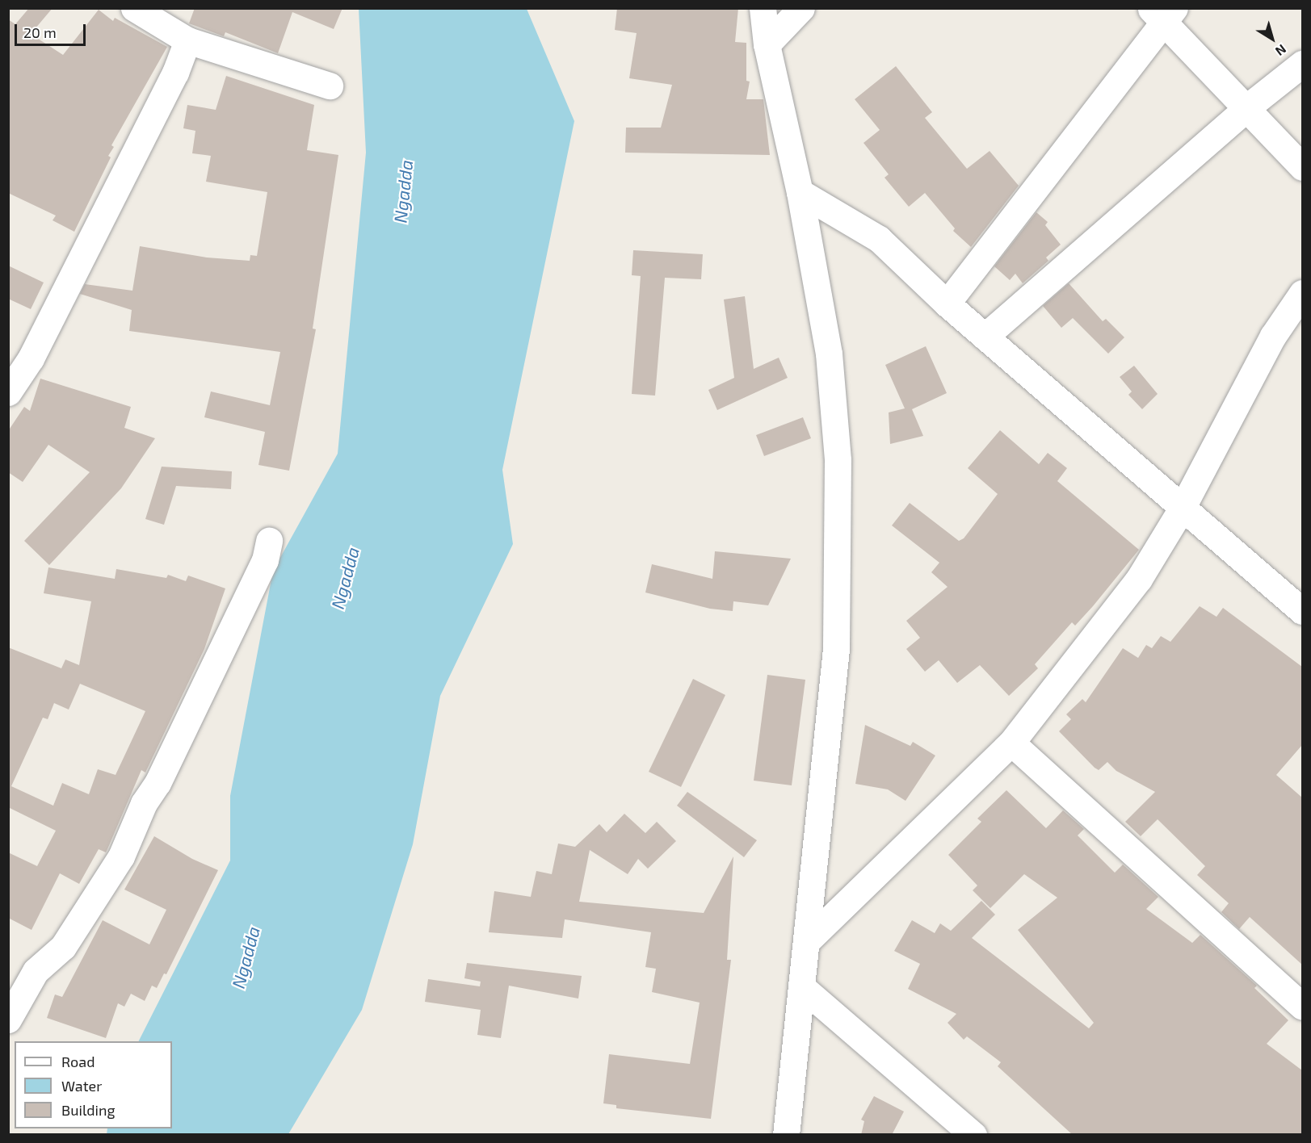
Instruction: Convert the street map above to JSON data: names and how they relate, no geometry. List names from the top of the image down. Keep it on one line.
{"water":["Ngadda"],"legend":["Road","Water","Building"],"scale_bar":"20 m","north":"bottom right"}
